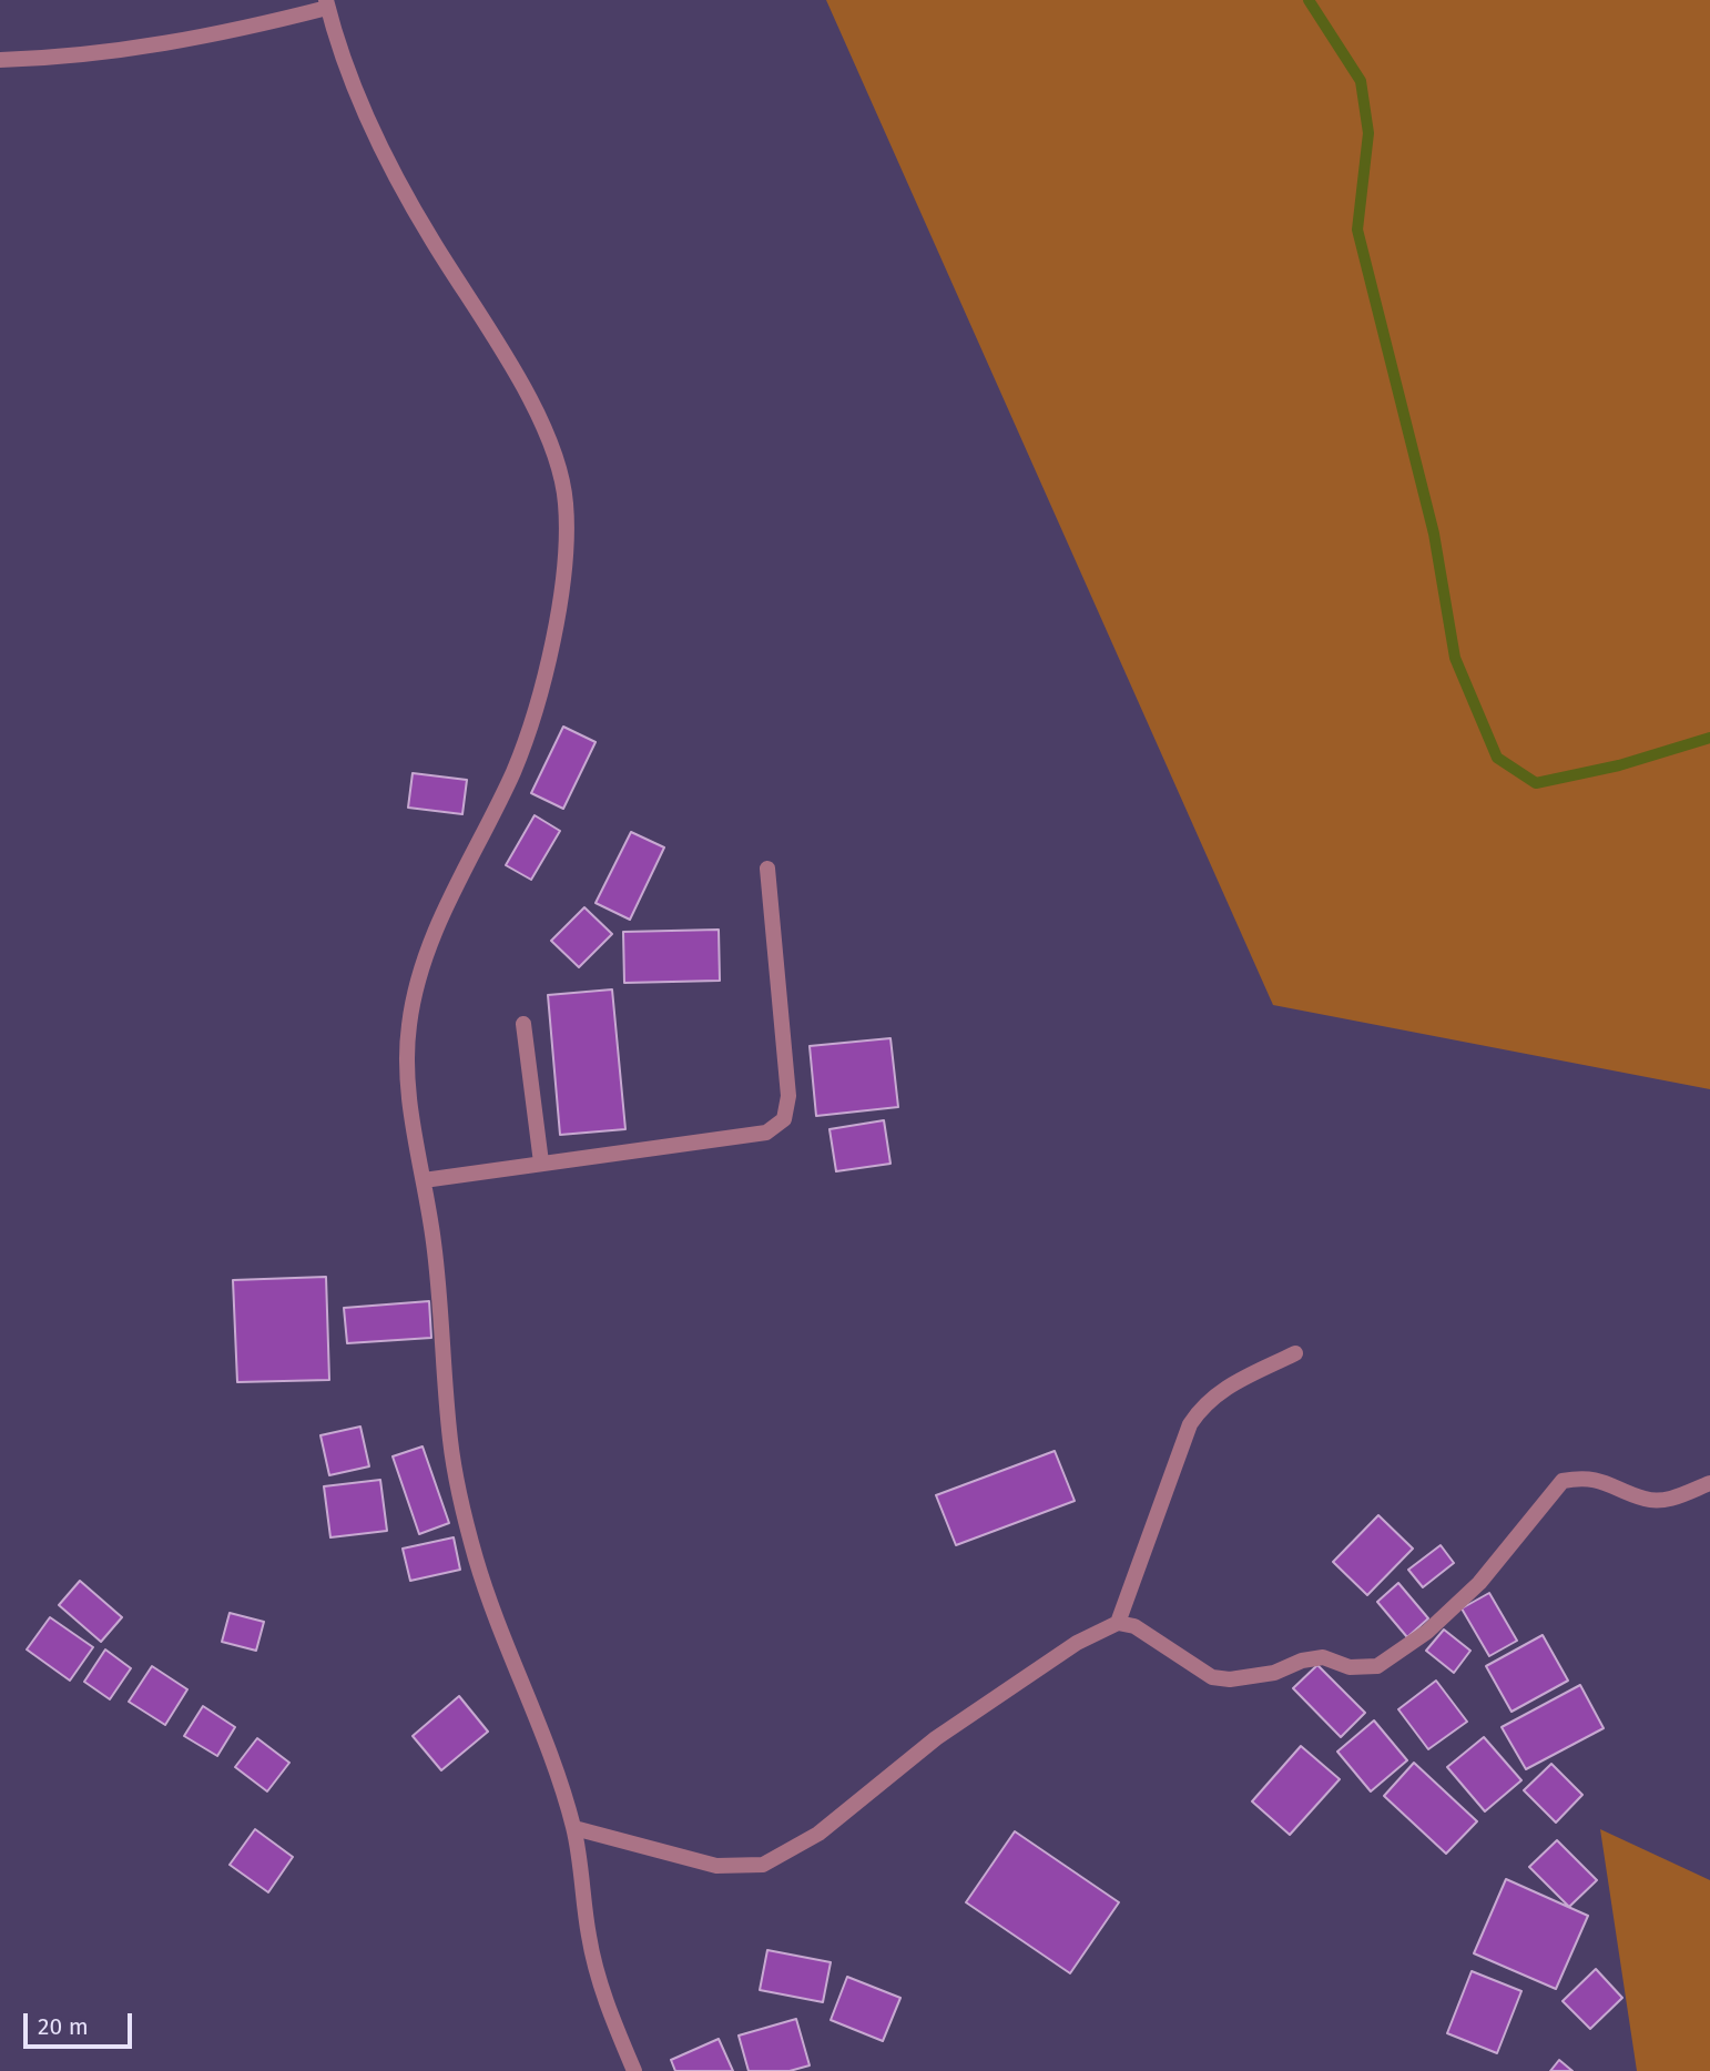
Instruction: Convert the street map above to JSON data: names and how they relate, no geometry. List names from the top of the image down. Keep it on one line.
{"scale_bar":"20 m"}
